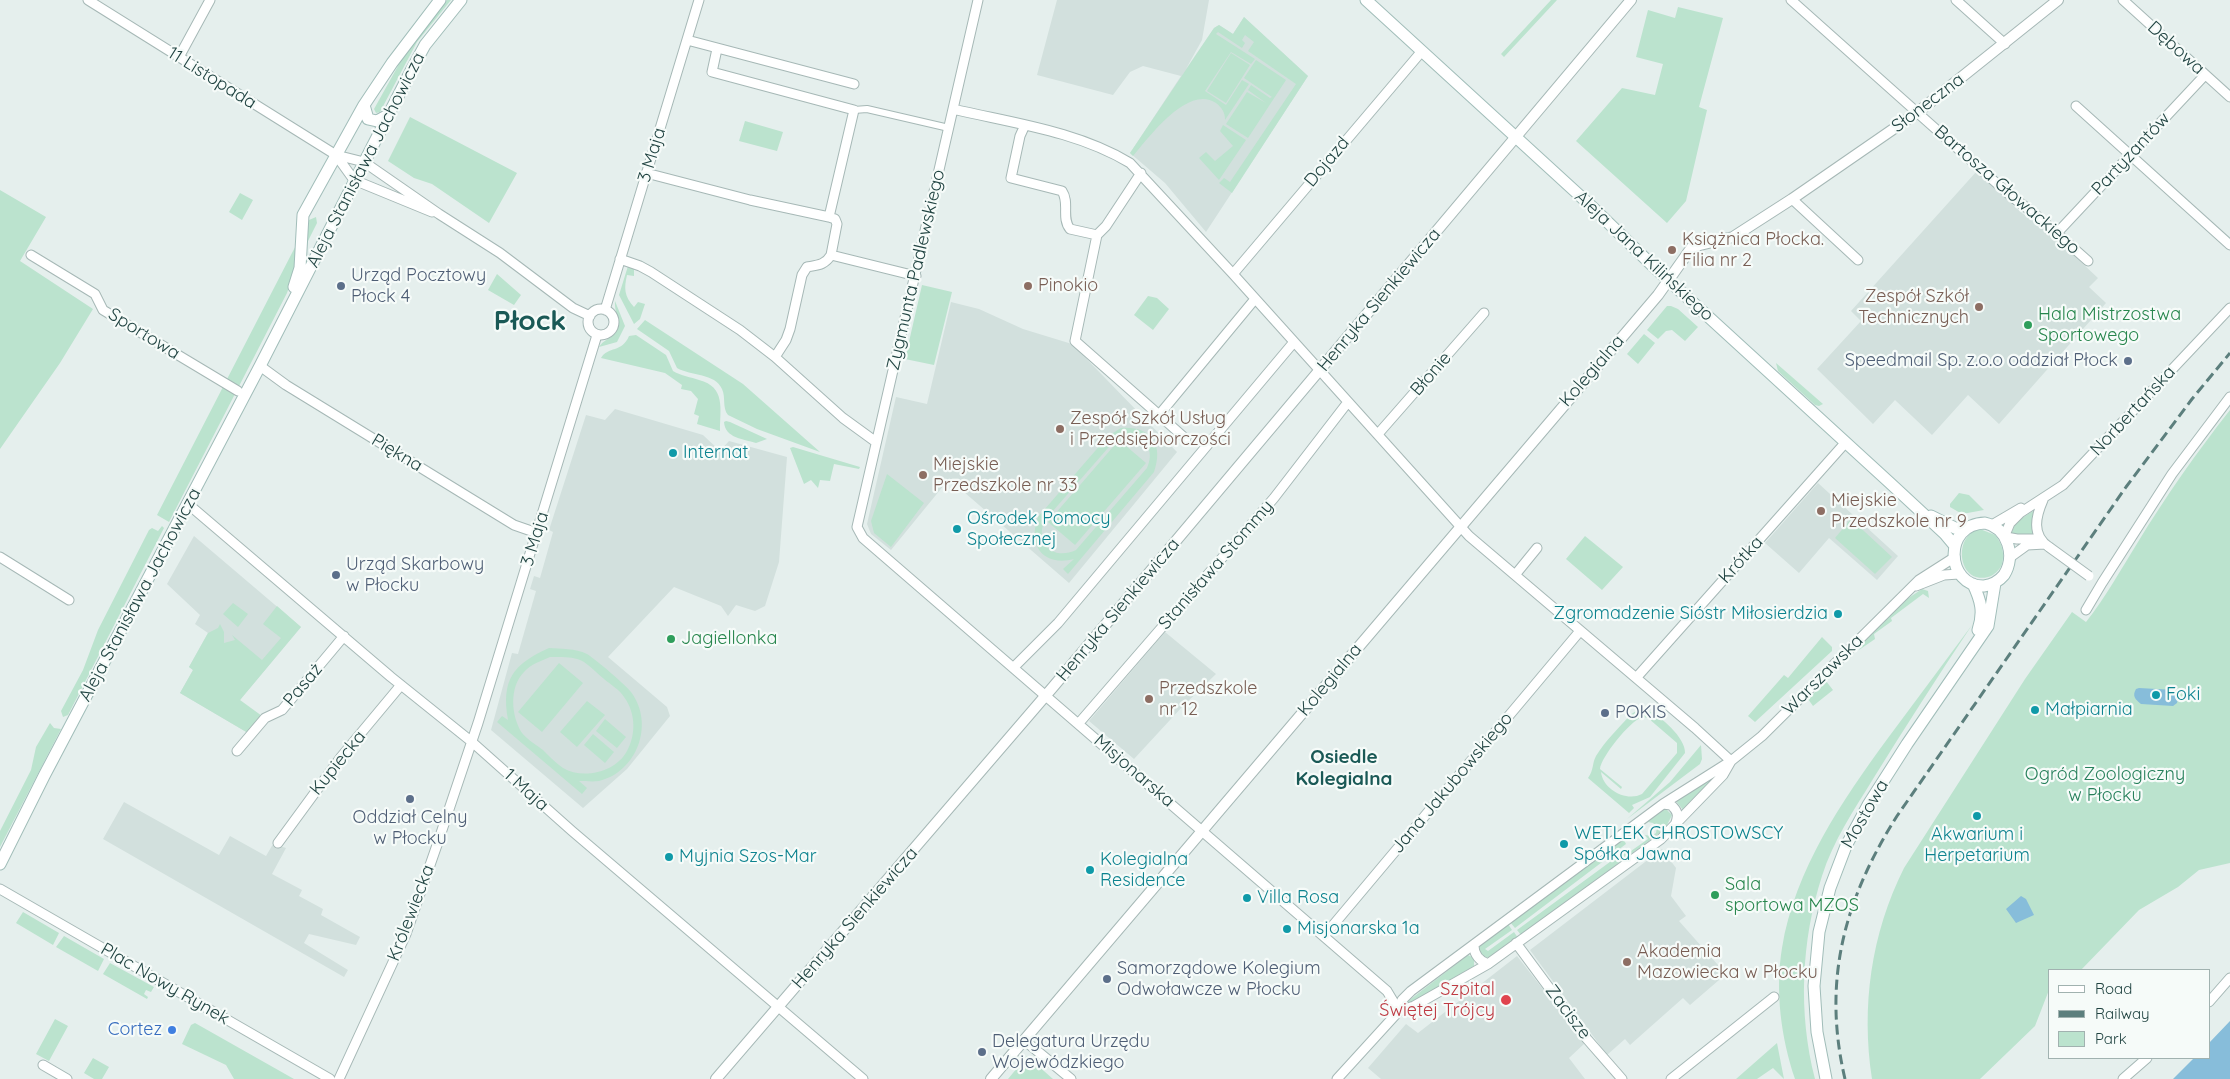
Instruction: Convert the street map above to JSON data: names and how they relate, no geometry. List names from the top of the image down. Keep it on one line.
{"streets":{"main road":["Aleja Stanisława Jachowicza","Aleja Jana Kilińskiego","Mostowa"],"street":["Dębowa","11 Listopada","Słoneczna","Partyzantów","3 Maja","Dojazd","Bartosza Głowackiego","Zygmunta Padlewskiego","Henryka Sienkiewicza","Sportowa","Kolegialna","Błonie","Norbertańska","Piękna","Krótka","Stanisława Stommy","Warszawska","Pasaż","Kupiecka","Misjonarska","Jana Jakubowskiego","1 Maja","Królewiecka","Plac Nowy Rynek","Zacisze"]},"crossings":[["Dębowa","Partyzantów"],["11 Listopada","3 Maja"],["11 Listopada","Aleja Stanisława Jachowicza"],["Słoneczna","Bartosza Głowackiego"],["Słoneczna","Kolegialna"],["Partyzantów","Bartosza Głowackiego"],["3 Maja","Piękna"],["3 Maja","1 Maja"],["3 Maja","Królewiecka"],["Aleja Stanisława Jachowicza","Sportowa"],["Aleja Stanisława Jachowicza","Piękna"],["Aleja Stanisława Jachowicza","1 Maja"],["Dojazd","Aleja Jana Kilińskiego"],["Aleja Jana Kilińskiego","Henryka Sienkiewicza"],["Aleja Jana Kilińskiego","Kolegialna"],["Aleja Jana Kilińskiego","Norbertańska"],["Aleja Jana Kilińskiego","Krótka"],["Aleja Jana Kilińskiego","Warszawska"],["Aleja Jana Kilińskiego","Mostowa"],["Zygmunta Padlewskiego","Misjonarska"],["Henryka Sienkiewicza","Misjonarska"],["Henryka Sienkiewicza","1 Maja"],["Kolegialna","Misjonarska"],["Norbertańska","Warszawska"],["Norbertańska","Mostowa"],["Stanisława Stommy","Misjonarska"],["Warszawska","Mostowa"],["Pasaż","1 Maja"],["Kupiecka","1 Maja"],["Misjonarska","Jana Jakubowskiego"],["1 Maja","Królewiecka"]],"districts":["Płock","Osiedle Kolegialna"],"parks":["Ogród Zoologiczny w Płocku"],"places":["Książnica Płocka. Filia nr 2","Urząd Pocztowy Płock 4","Pinokio","Zespół Szkół Technicznych","Hala Mistrzostwa Sportowego","Speedmail Sp. z.o.o oddział Płock","Zespół Szkół Usług i Przedsiębiorczości","Internat","Miejskie Przedszkole nr 33","Miejskie Przedszkole nr 9","Ośrodek Pomocy Społecznej","Urząd Skarbowy w Płocku","Zgromadzenie Sióstr Miłosierdzia","Jagiellonka","Foki","Przedszkole nr 12","Małpiarnia","POKIS","Oddział Celny w Płocku","Akwarium i Herpetarium","WETLEK CHROSTOWSCY Spółka Jawna","Myjnia Szos-Mar","Kolegialna Residence","Sala sportowa MZOS","Villa Rosa","Misjonarska 1a","Akademia Mazowiecka w Płocku","Samorządowe Kolegium Odwoławcze w Płocku","Szpital Świętej Trójcy","Cortez","Delegatura Urzędu Wojewódzkiego"],"legend":["Road","Railway","Park"]}
